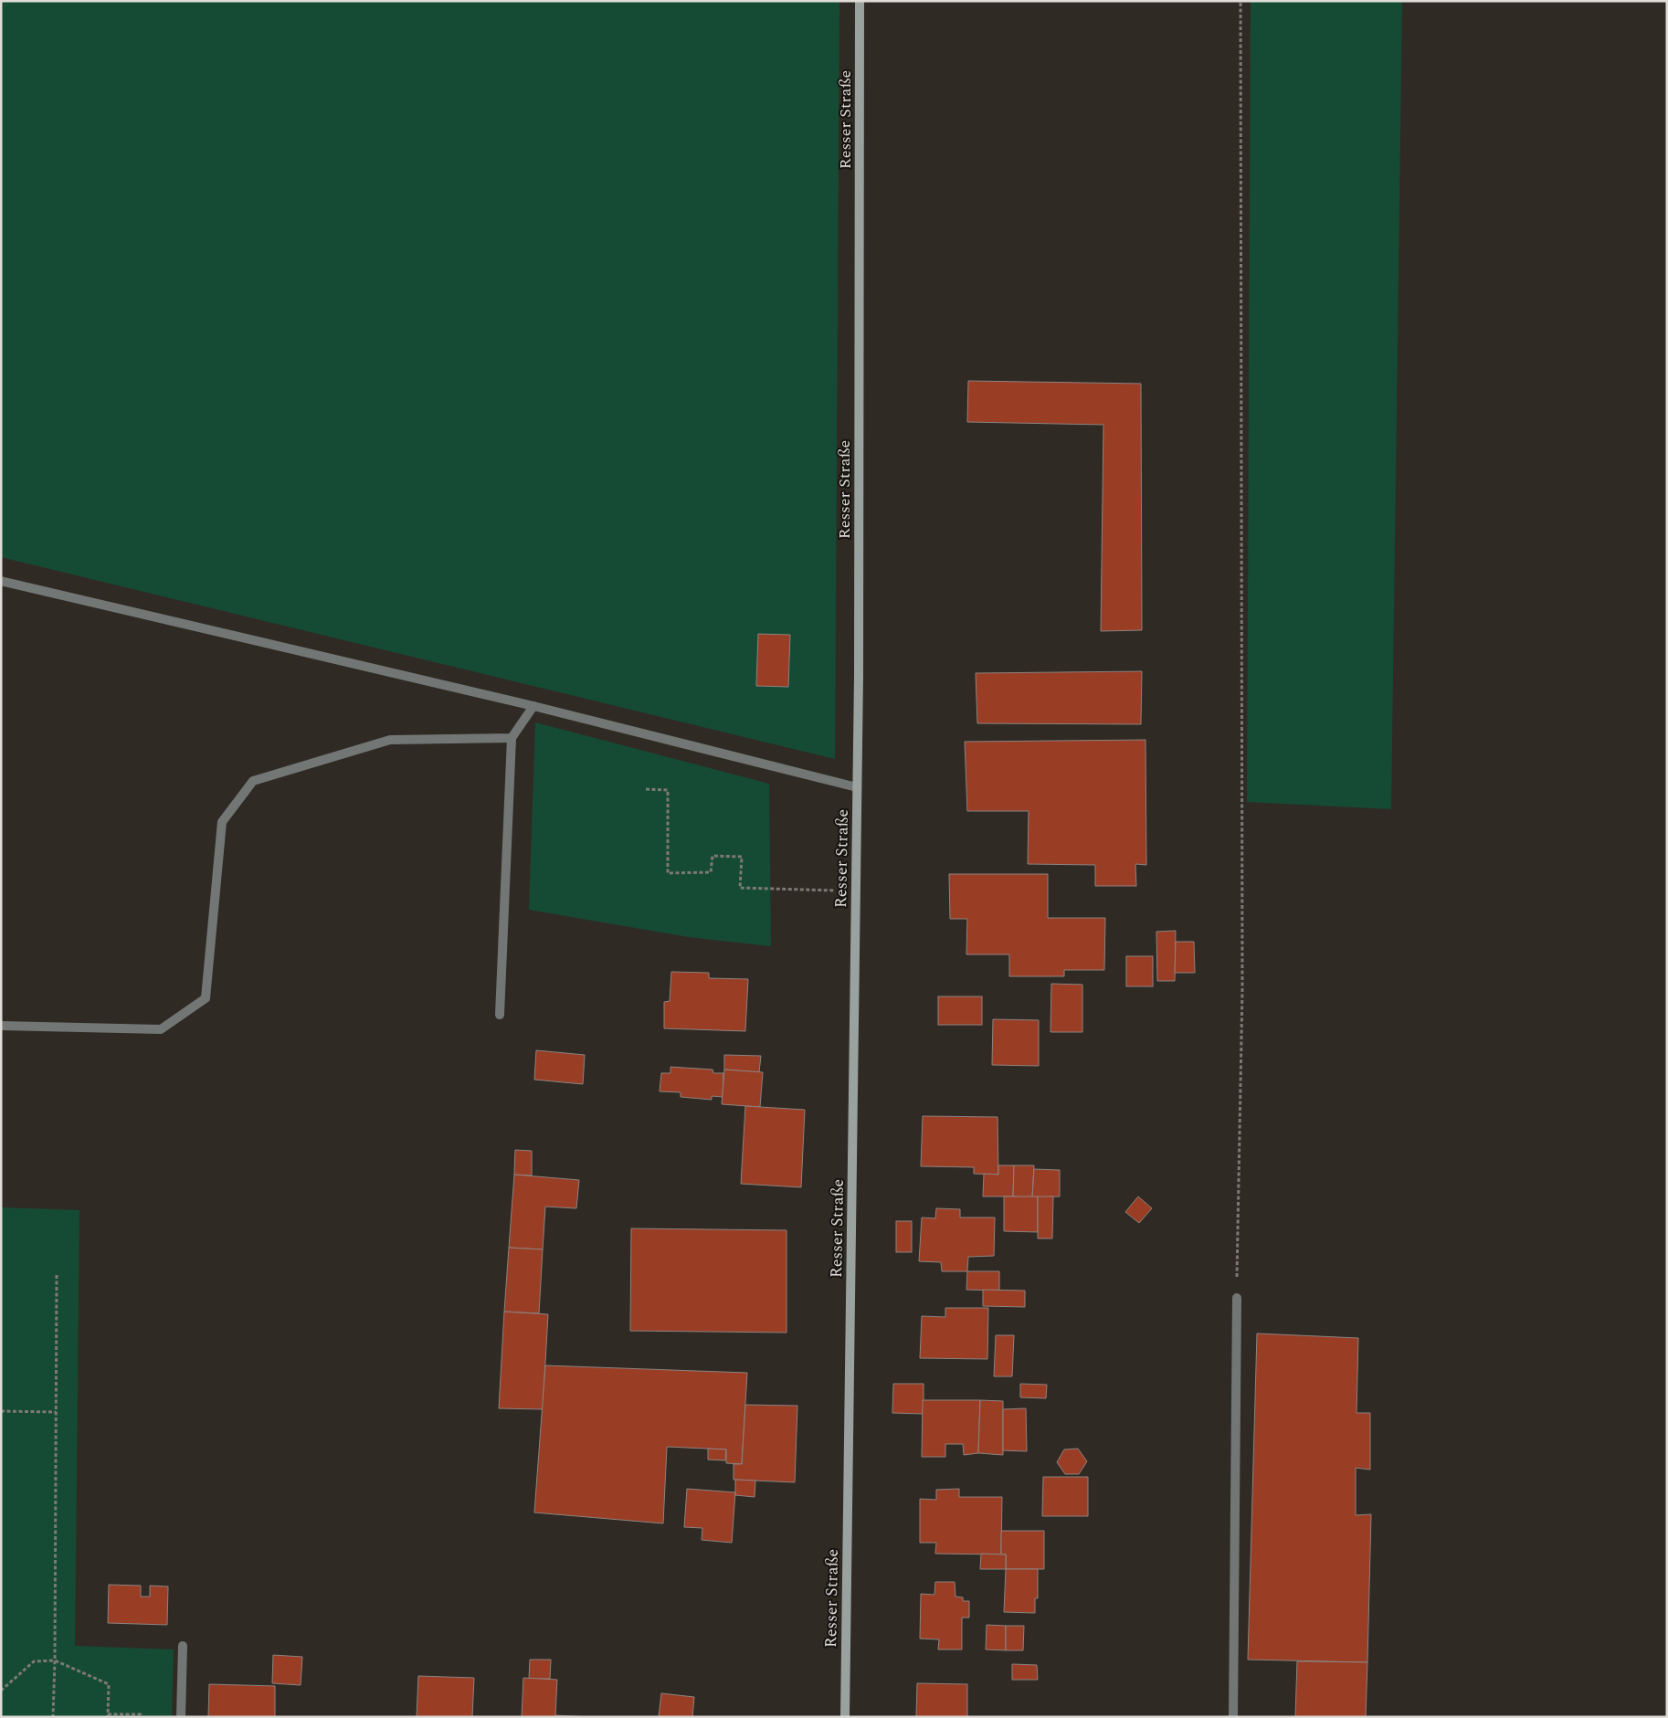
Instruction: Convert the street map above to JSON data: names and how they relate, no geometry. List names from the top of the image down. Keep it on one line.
{"streets":{"main road":["Resser Straße"]}}
